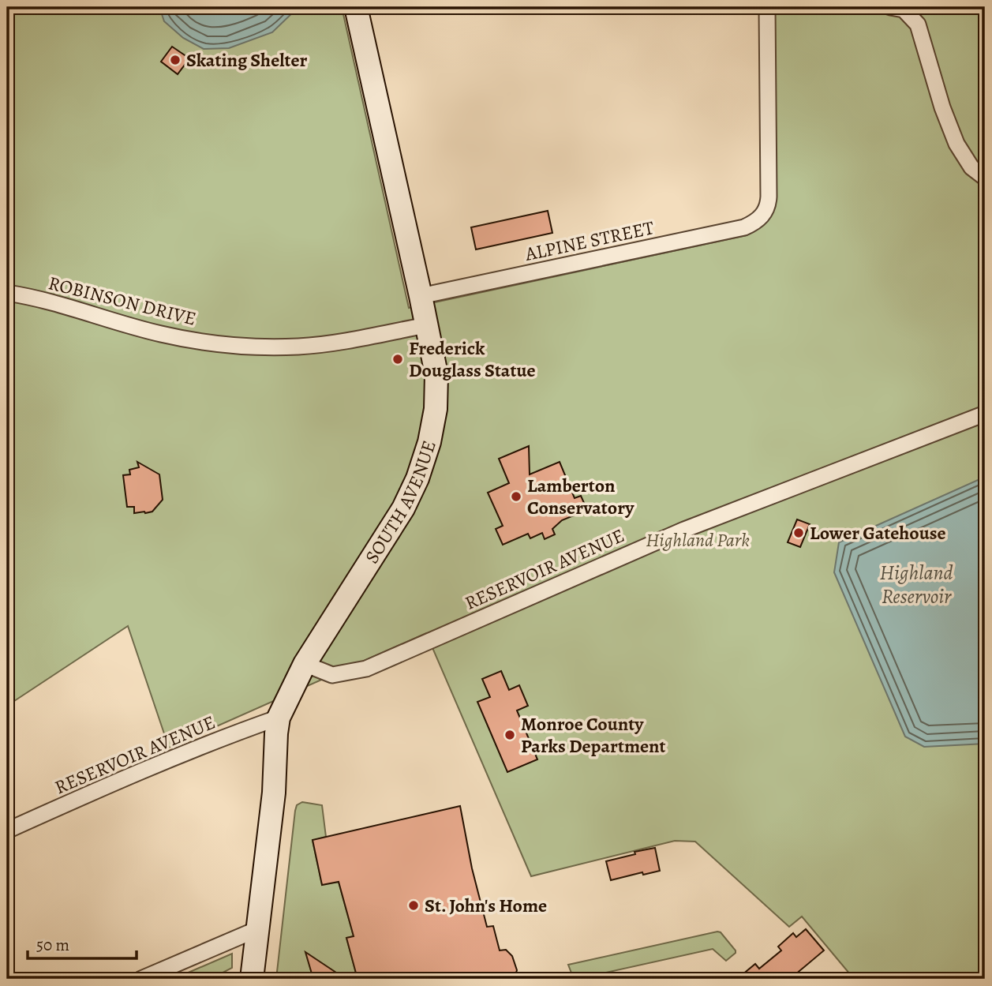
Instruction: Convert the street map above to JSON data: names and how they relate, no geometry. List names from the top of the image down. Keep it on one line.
{"streets":{"main road":["SOUTH AVENUE"],"street":["ALPINE STREET","ROBINSON DRIVE","RESERVOIR AVENUE"]},"crossings":[["ALPINE STREET","SOUTH AVENUE"],["ROBINSON DRIVE","SOUTH AVENUE"],["SOUTH AVENUE","RESERVOIR AVENUE"]],"water":["Highland Reservoir"],"parks":["Highland Park"],"places":["Skating Shelter","Frederick Douglass Statue","Lamberton Conservatory","Lower Gatehouse","Monroe County Parks Department","St. John's Home"],"scale_bar":"50 m"}
